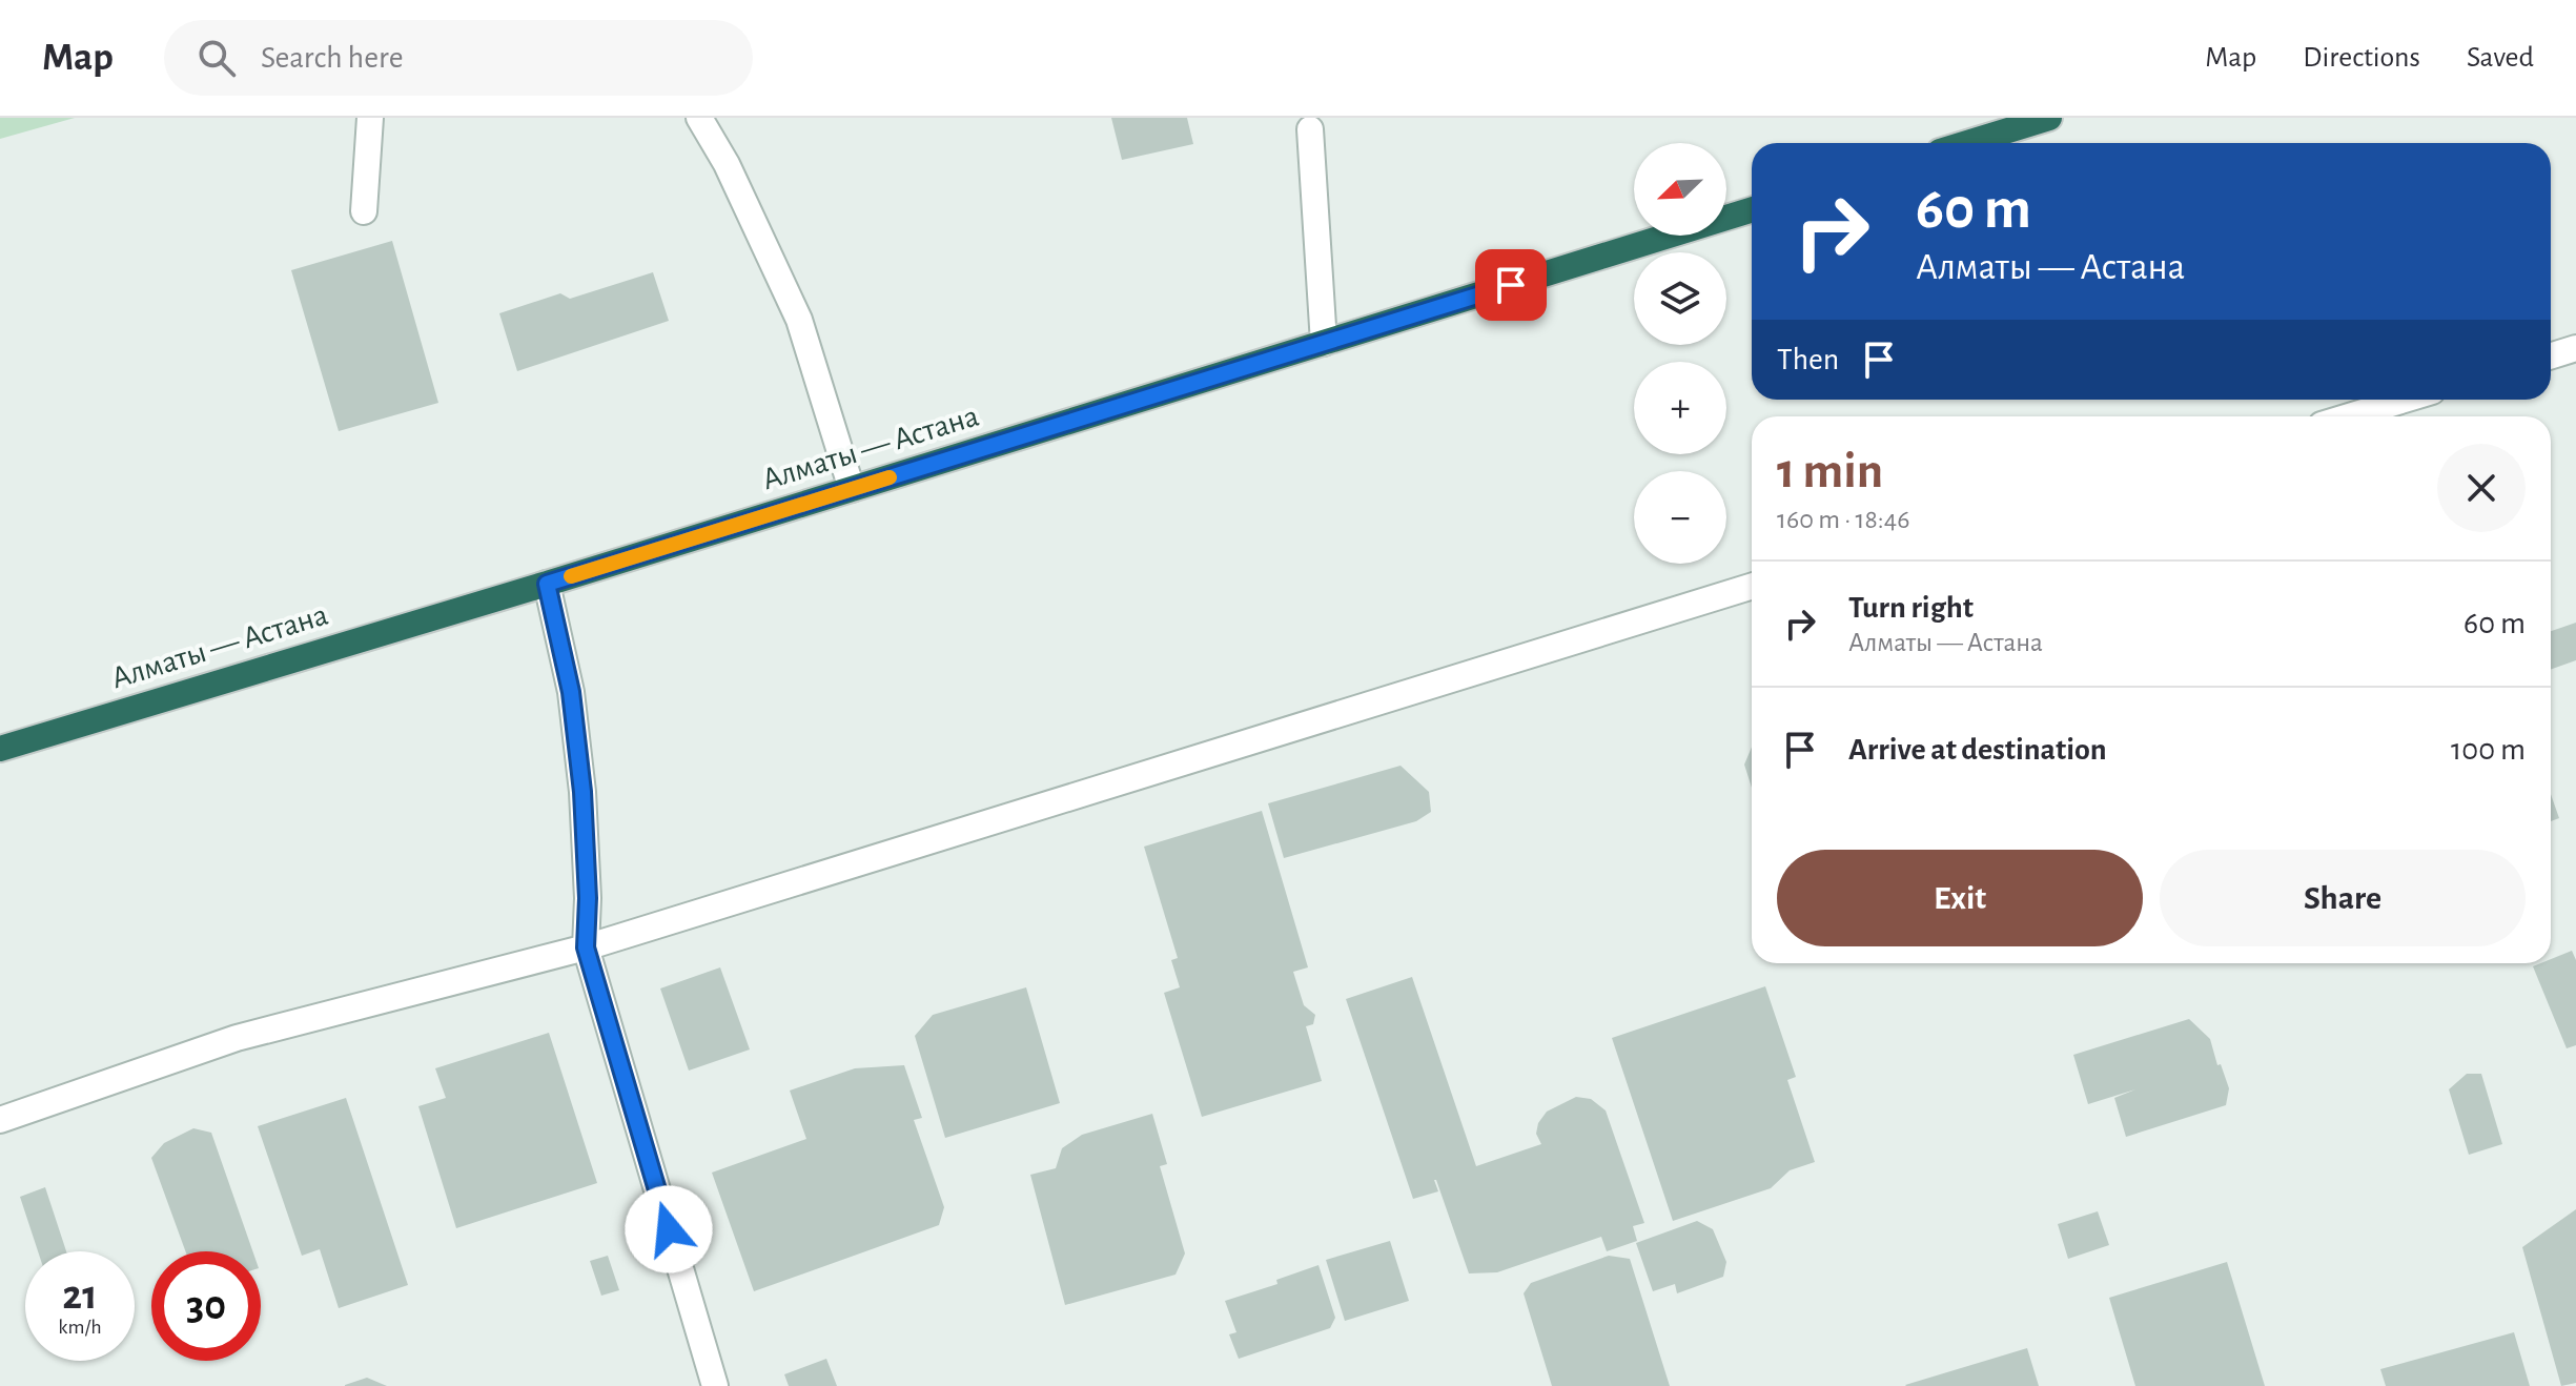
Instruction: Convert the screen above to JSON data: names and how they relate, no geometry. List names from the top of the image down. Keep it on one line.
{"streets":{"highway":["Алматы — Астана"]},"north":"bottom left","page":{"header":"Map","search":"Search here","nav":["Map","Directions","Saved"],"map_buttons":["+","−"],"turn":["60 m","Алматы — Астана"],"then":"Then","heading":["1 min","160 m · 18:46"],"list":[{"name":"Turn right","note":"Алматы — Астана","value":"60 m"},{"name":"Arrive at destination","value":"100 m"}],"buttons":["Exit","Share"],"speed":"21 km/h","limit":"30"}}
